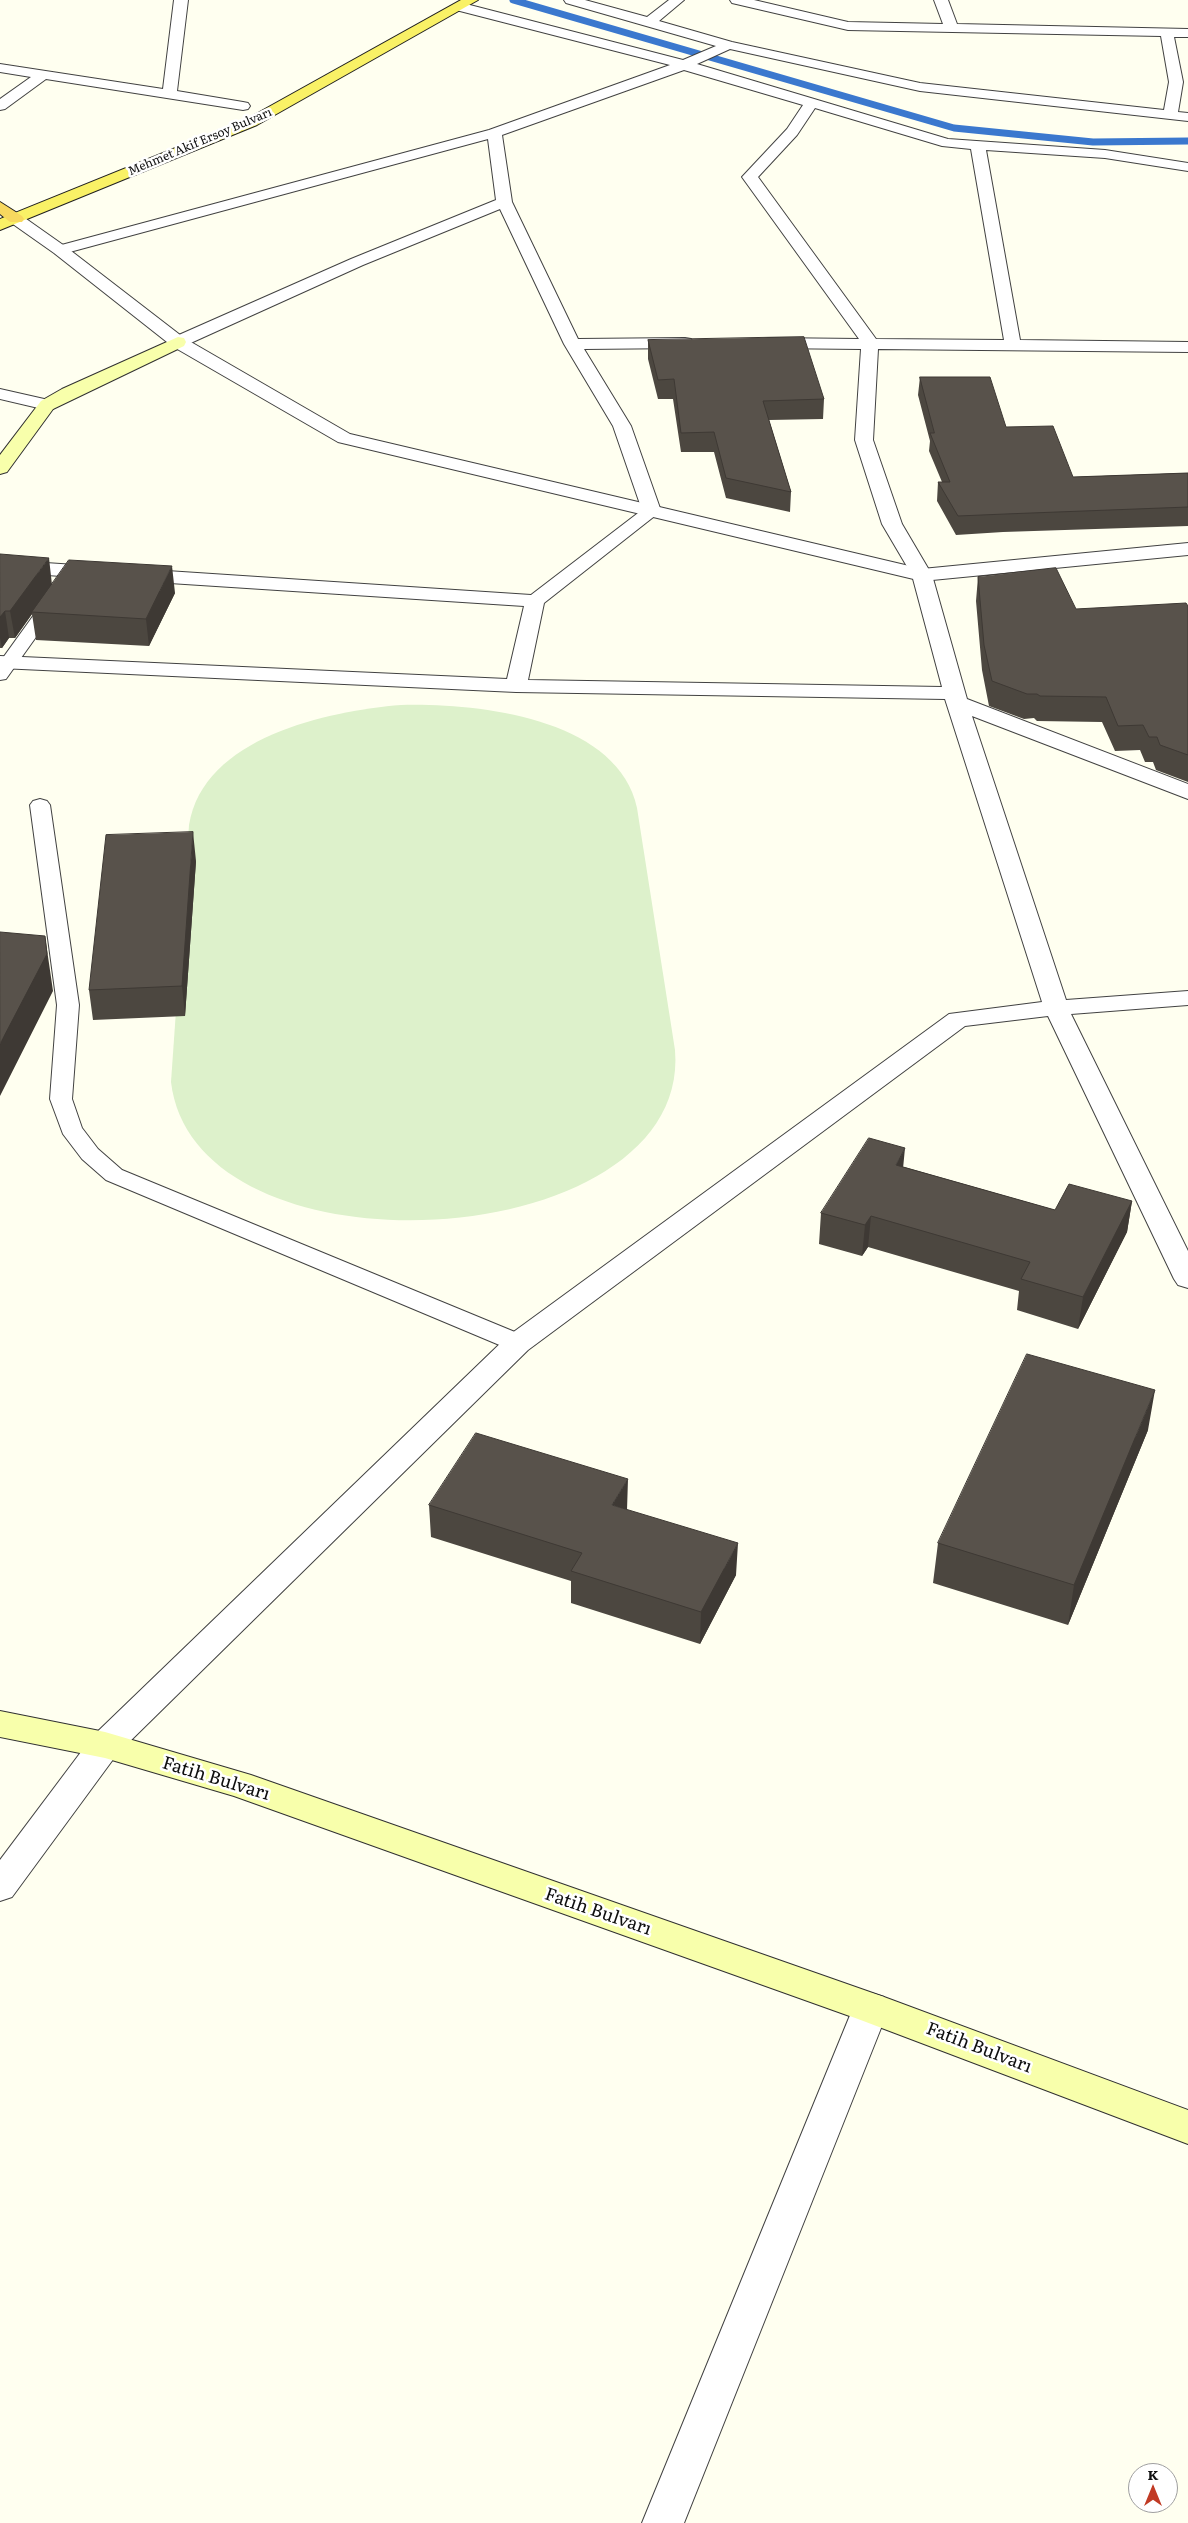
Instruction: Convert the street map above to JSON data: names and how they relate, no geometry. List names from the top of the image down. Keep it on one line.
{"streets":{"main road":["Mehmet Akif Ersoy Bulvarı","Fatih Bulvarı"]},"north":"top"}
